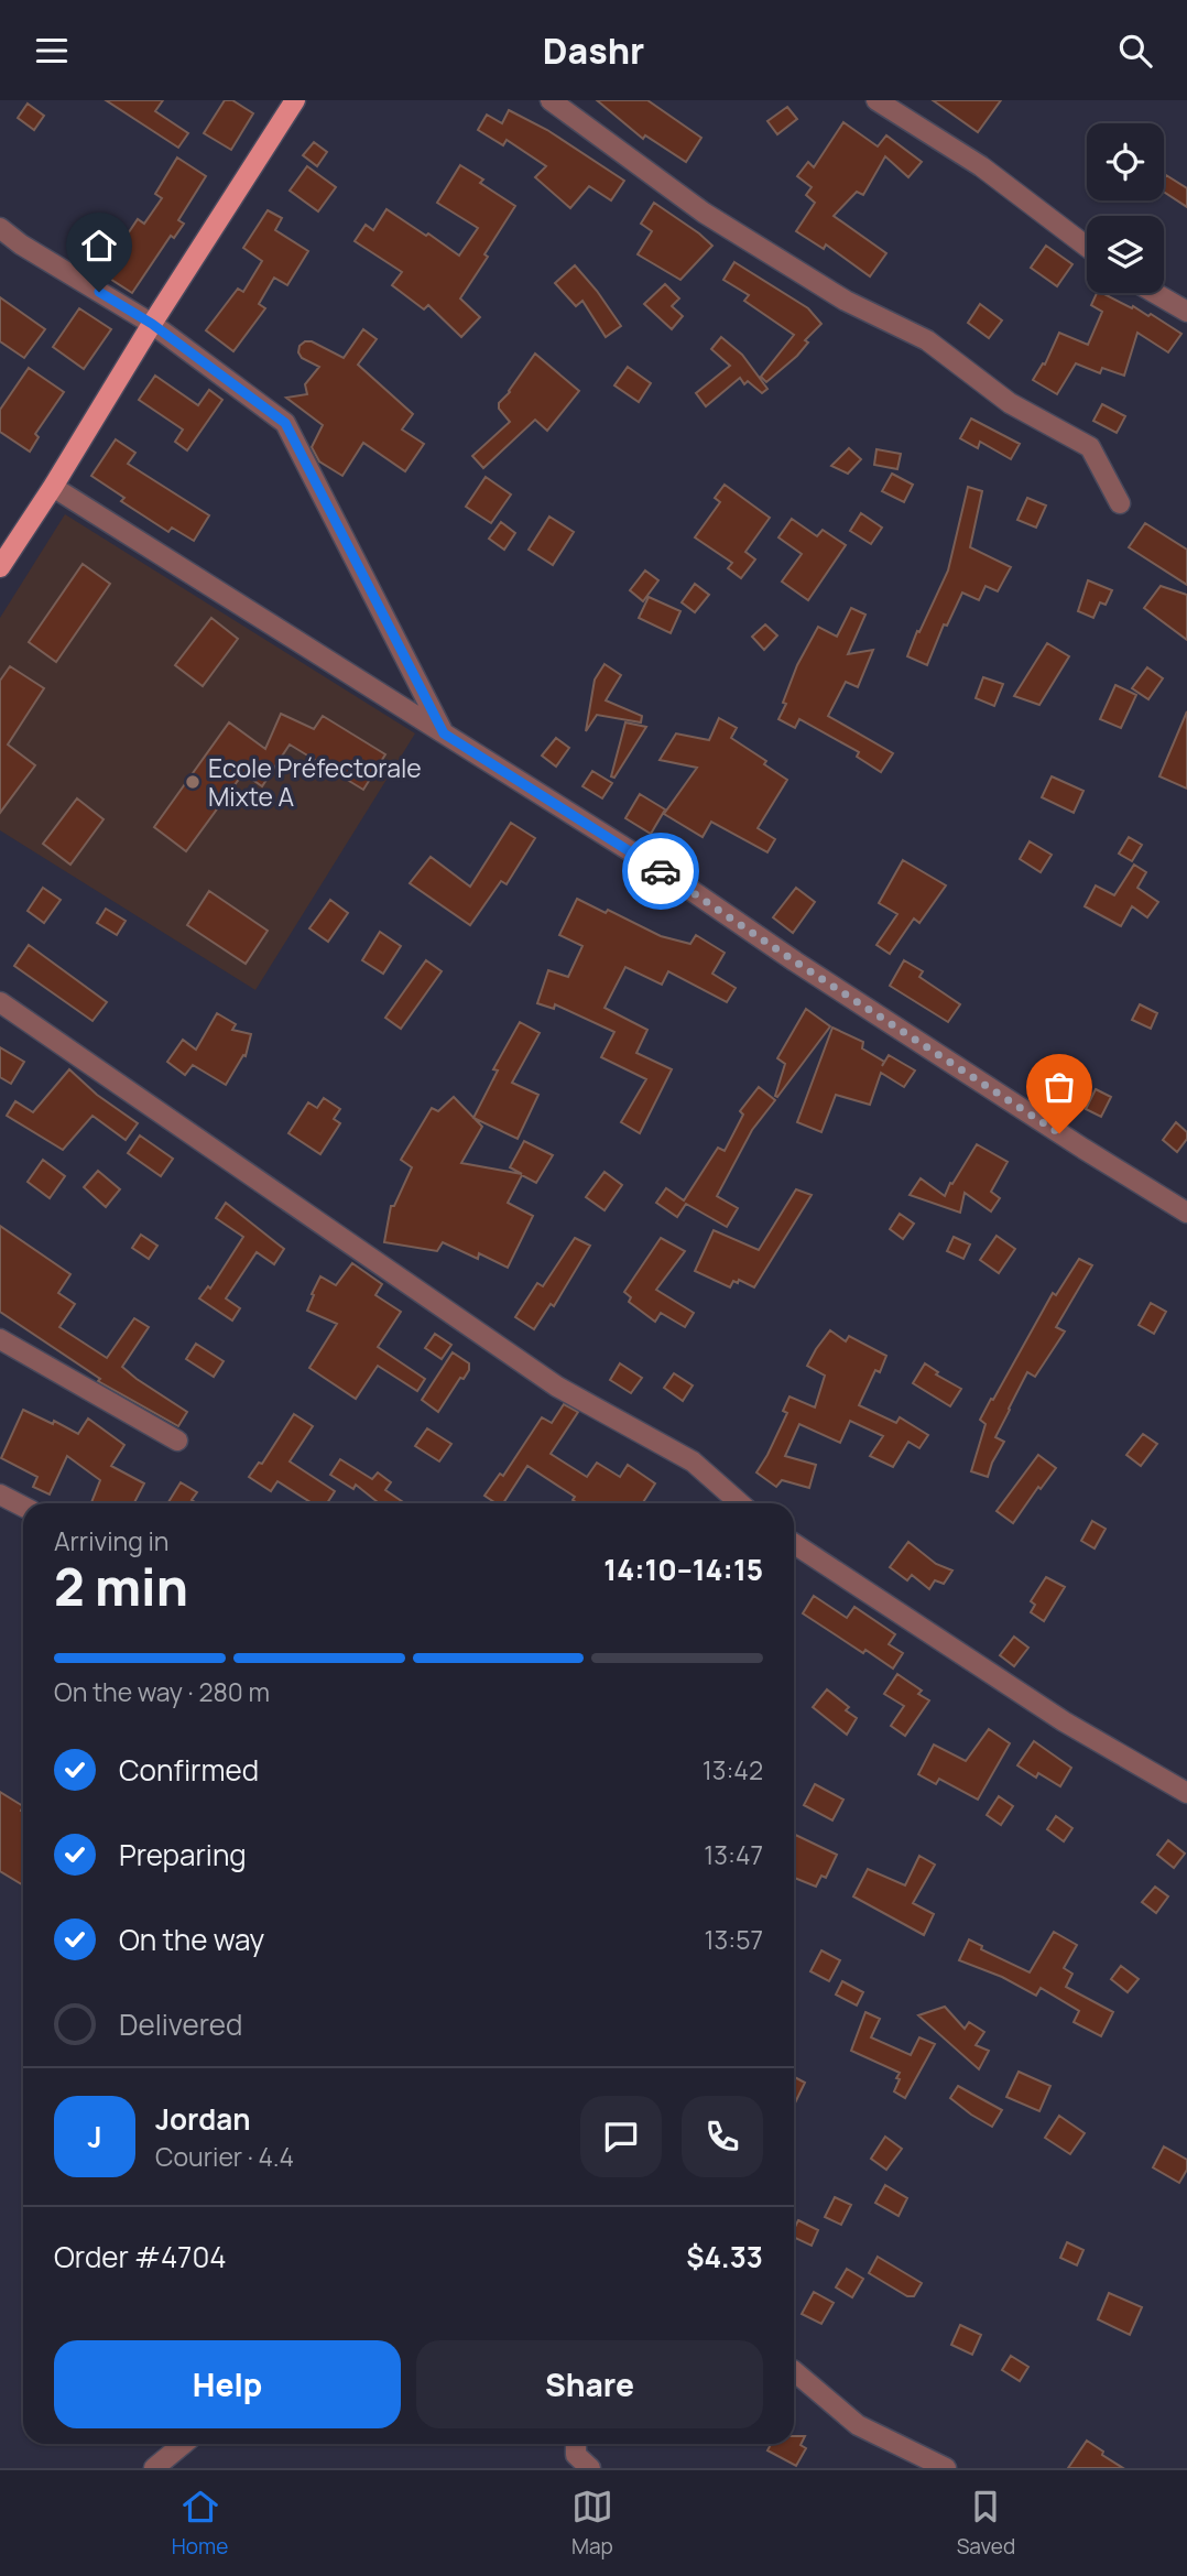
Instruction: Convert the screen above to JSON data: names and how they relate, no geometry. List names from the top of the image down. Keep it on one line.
{"places":["Ecole Préfectorale Mixte A"],"page":{"header":"Dashr","heading":["2 min","Arriving in","14:10–14:15"],"panel":["Jordan","Courier · 4.4","Order #4704","$4.33"],"bar":"On the way · 280 m","list":[["Confirmed","13:42"],["Preparing","13:47"],["On the way","13:57"],"Delivered"],"round":"J","buttons":["Help","Share"],"tabs":["Home","Map","Saved"]}}
